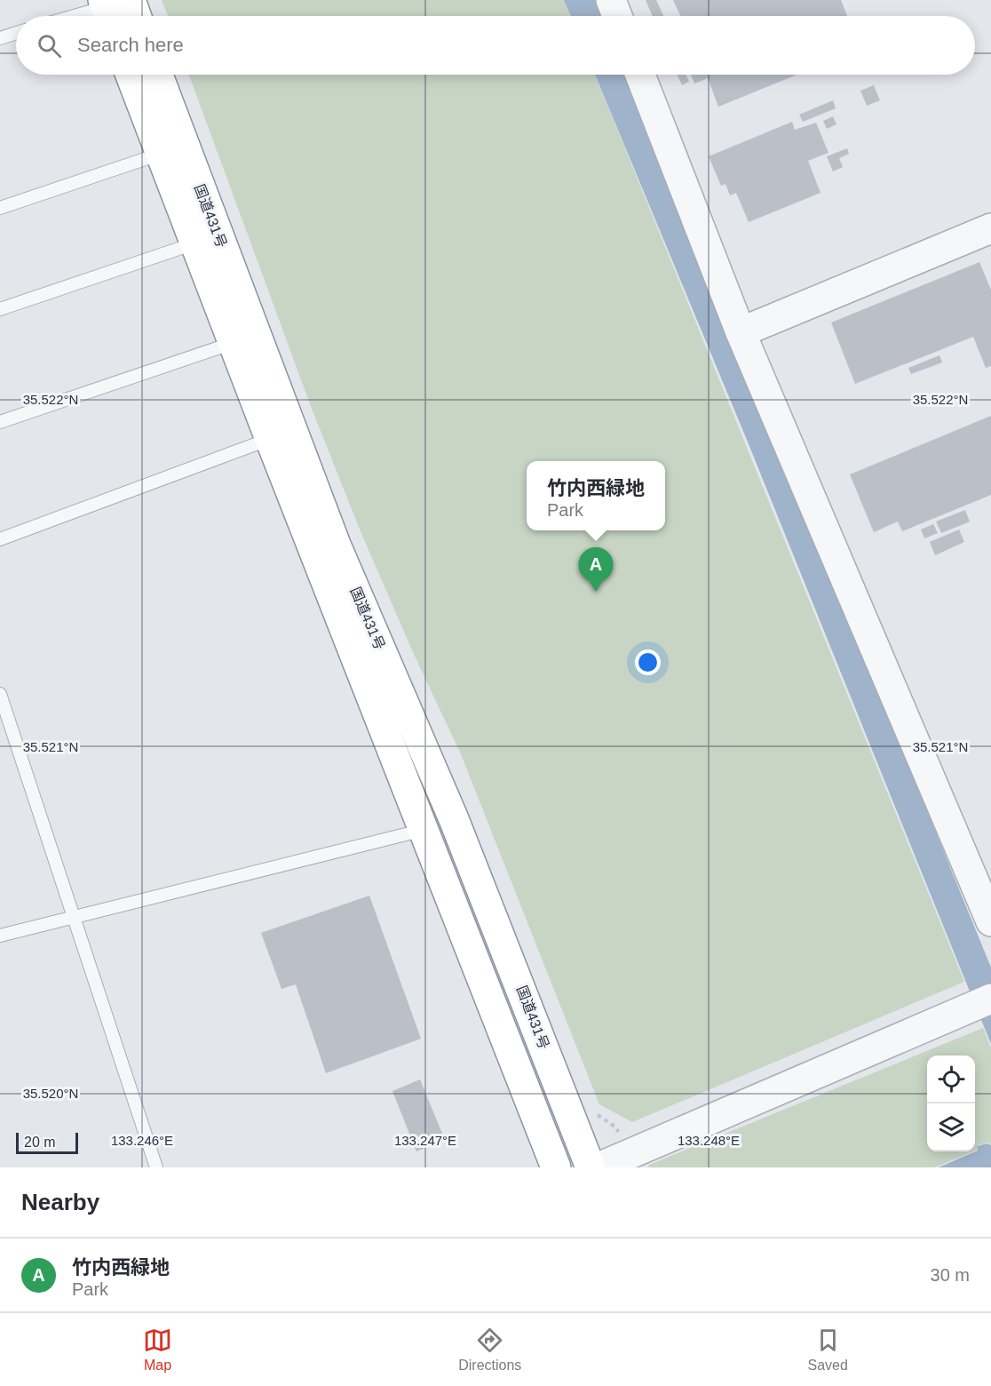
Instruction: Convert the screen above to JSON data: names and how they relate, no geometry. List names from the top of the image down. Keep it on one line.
{"streets":{"highway":["国道431号"]},"scale_bar":"20 m","page":{"search":"Search here","popup":["竹内西緑地","Park"],"pins":"A","scale":"20 m","heading":"Nearby","list":[{"mark":"A","name":"竹内西緑地","note":"Park","value":"30 m"}],"nav":["Map","Directions","Saved"]},"coordinates":["35.522°N","35.521°N","35.520°N","133.246°E","133.247°E","133.248°E"]}
